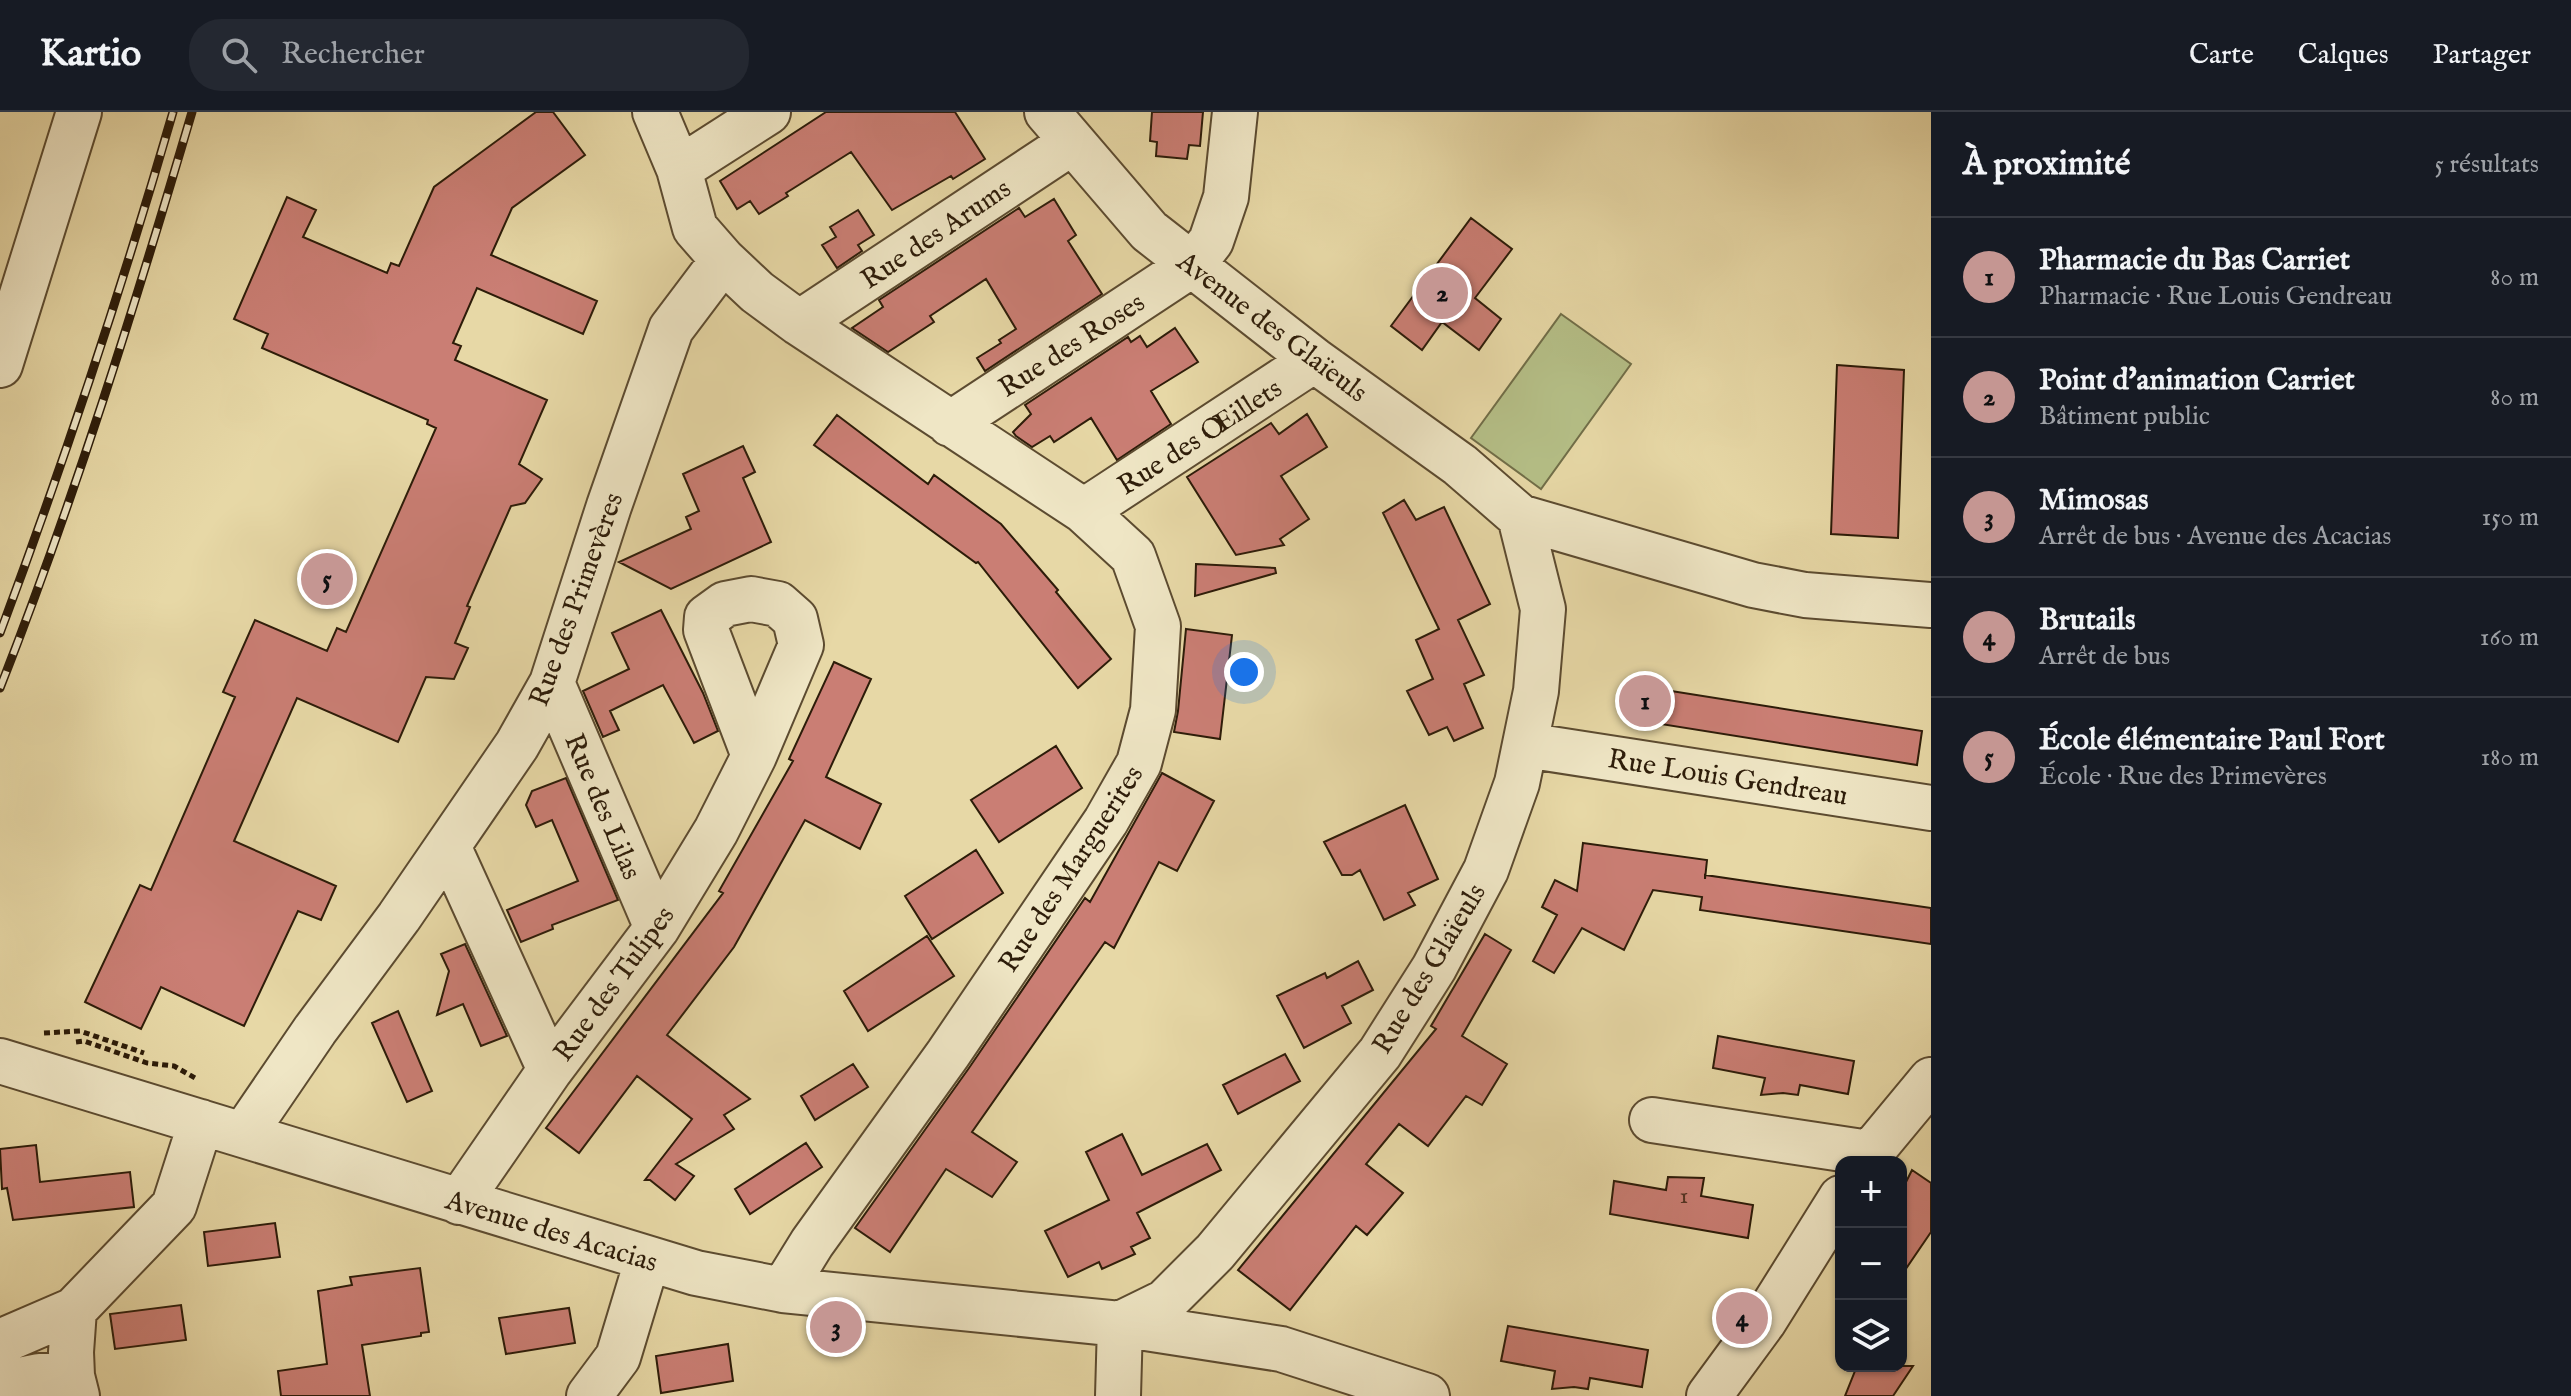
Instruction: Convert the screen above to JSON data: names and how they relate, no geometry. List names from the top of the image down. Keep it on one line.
{"streets":{"street":["Rue des Arums","Avenue des Glaïeuls","Rue des Roses","Rue des Œillets","Rue des Primevères","Rue Louis Gendreau","Rue des Lilas","Rue des Marguerites","Rue des Glaïeuls","Rue des Tulipes","Avenue des Acacias"]},"crossings":[["Rue des Arums","Avenue des Glaïeuls"],["Rue des Arums","Rue des Marguerites"],["Avenue des Glaïeuls","Rue des Roses"],["Avenue des Glaïeuls","Rue des Œillets"],["Avenue des Glaïeuls","Rue des Glaïeuls"],["Rue des Roses","Rue des Marguerites"],["Rue des Œillets","Rue des Marguerites"],["Rue des Primevères","Rue des Lilas"],["Rue des Primevères","Rue des Marguerites"],["Rue des Primevères","Avenue des Acacias"],["Rue Louis Gendreau","Rue des Glaïeuls"],["Rue des Lilas","Rue des Tulipes"],["Rue des Marguerites","Avenue des Acacias"],["Rue des Glaïeuls","Avenue des Acacias"],["Rue des Tulipes","Avenue des Acacias"]],"house_numbers":["1"],"page":{"header":"Kartio","search":"Rechercher","nav":["Carte","Calques","Partager"],"heading":["À proximité","5 résultats"],"list":[{"mark":"1","name":"Pharmacie du Bas Carriet","note":"Pharmacie · Rue Louis Gendreau","value":"80 m"},{"mark":"2","name":"Point d'animation Carriet","note":"Bâtiment public","value":"80 m"},{"mark":"3","name":"Mimosas","note":"Arrêt de bus · Avenue des Acacias","value":"150 m"},{"mark":"4","name":"Brutails","note":"Arrêt de bus","value":"160 m"},{"mark":"5","name":"École élémentaire Paul Fort","note":"École · Rue des Primevères","value":"180 m"}],"pins":["2","5","1","4","3"],"map_buttons":["+","−"]}}
